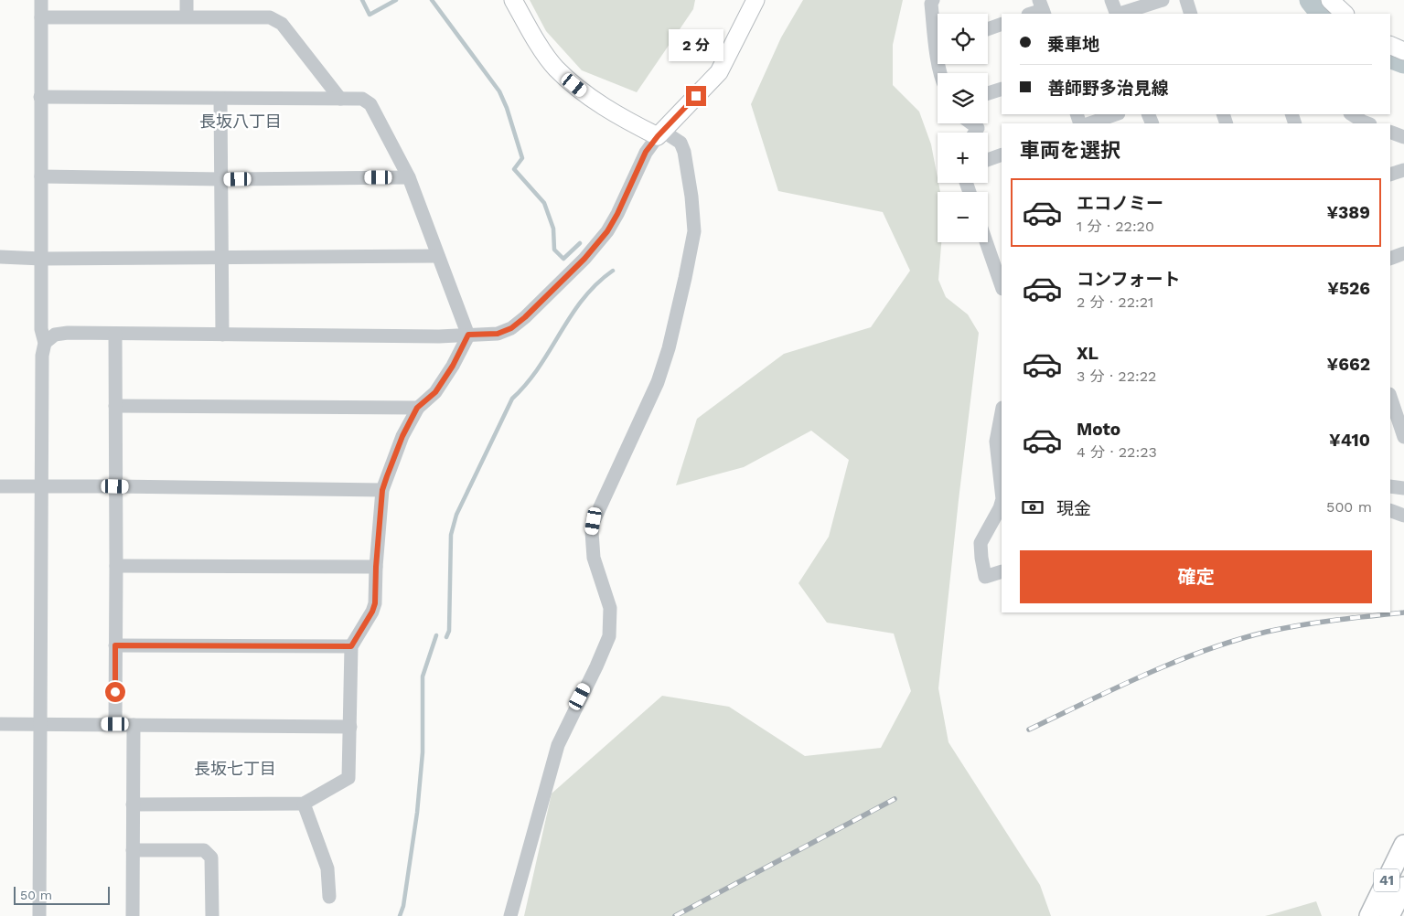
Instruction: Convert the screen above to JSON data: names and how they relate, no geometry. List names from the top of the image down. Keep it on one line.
{"streets":{"highway":["41"]},"districts":["長坂八丁目","長坂七丁目"],"scale_bar":"50 m","page":{"map_buttons":["+","−"],"banner":["乗車地","善師野多治見線"],"bubble":"2 分","heading":"車両を選択","list":[{"name":"エコノミー","note":"1 分 · 22:20","value":"¥389"},{"name":"コンフォート","note":"2 分 · 22:21","value":"¥526"},{"name":"XL","note":"3 分 · 22:22","value":"¥662"},{"name":"Moto","note":"4 分 · 22:23","value":"¥410"}],"pay":["現金","500 m"],"buttons":"確定","scale":"50 m"}}
